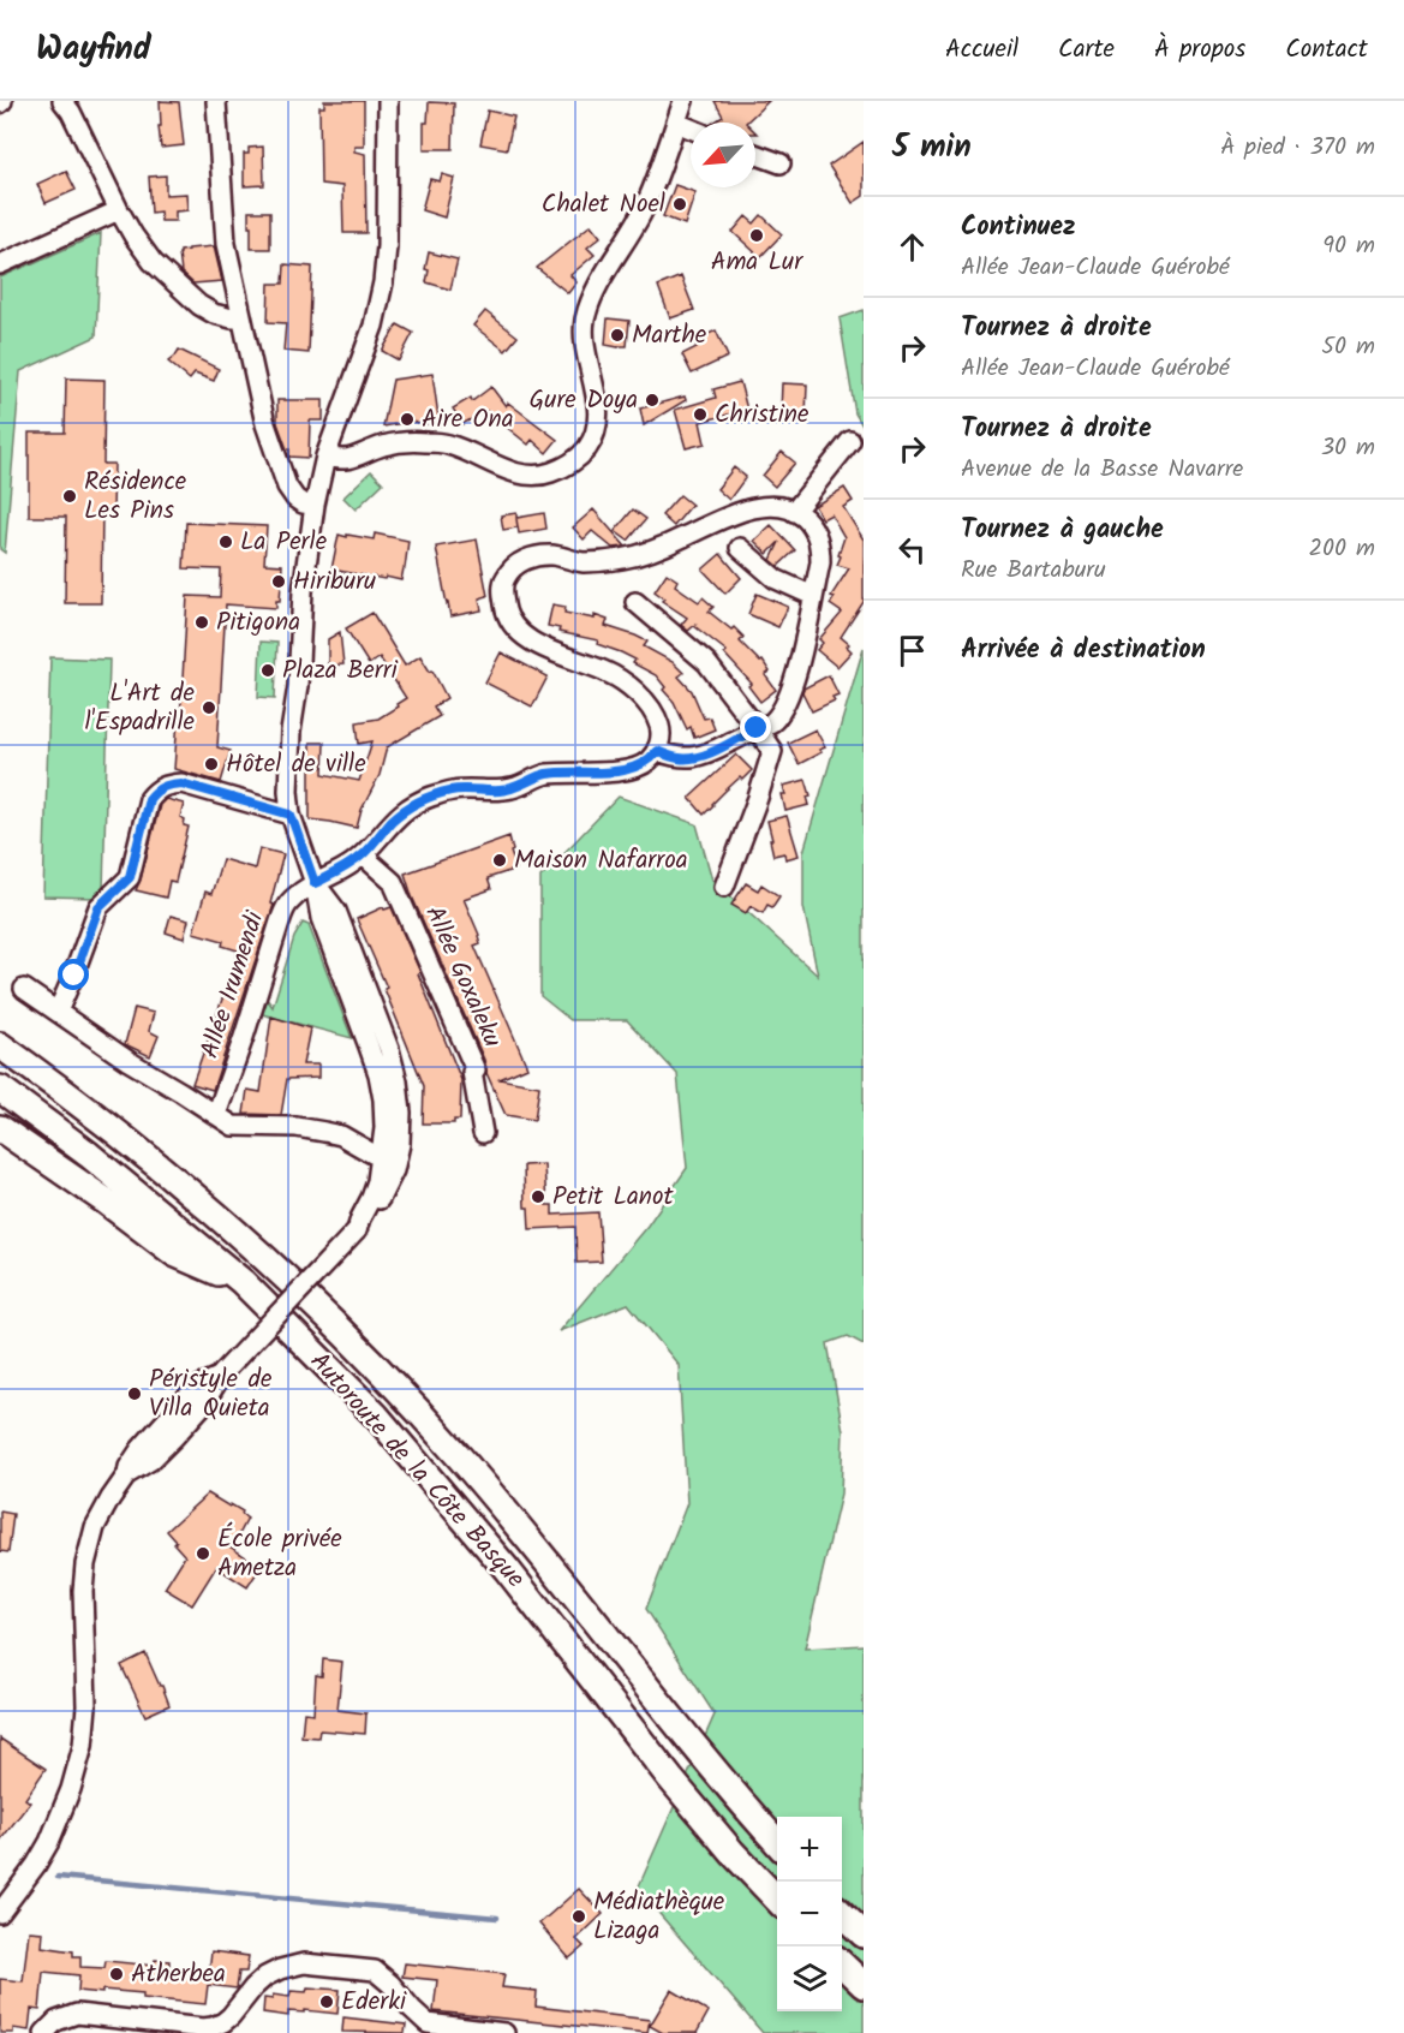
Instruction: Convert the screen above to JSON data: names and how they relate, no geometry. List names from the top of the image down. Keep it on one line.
{"streets":{"highway":["Autoroute de la Côte Basque"],"street":["Allée Goxaleku","Allée Irumendi"]},"crossings":[["Allée Goxaleku","Allée Irumendi"]],"places":["Chalet Noel","Ama Lur","Marthe","Gure Doya","Christine","Aire Ona","Résidence Les Pins","La Perle","Hiriburu","Pitigona","Plaza Berri","L'Art de l'Espadrille","Hôtel de ville","Maison Nafarroa","Petit Lanot","Péristyle de Villa Quieta","École privée Ametza","Médiathèque Lizaga","Atherbea","Ederki"],"north":"bottom left","page":{"header":"Wayfind","nav":["Accueil","Carte","À propos","Contact"],"heading":["5 min","À pied · 370 m"],"list":[["Continuez","Allée Jean-Claude Guérobé","90 m"],["Tournez à droite","Allée Jean-Claude Guérobé","50 m"],["Tournez à droite","Avenue de la Basse Navarre","30 m"],["Tournez à gauche","Rue Bartaburu","200 m"],"Arrivée à destination"],"map_buttons":["+","−"]}}
